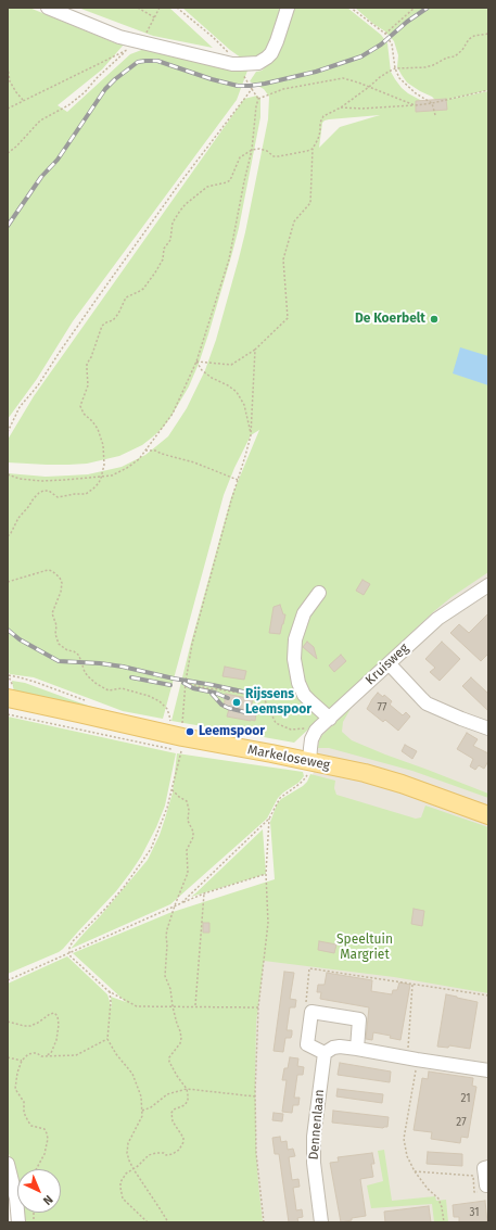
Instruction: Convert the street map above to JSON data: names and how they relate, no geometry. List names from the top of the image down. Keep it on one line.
{"streets":{"main road":["Markeloseweg"],"street":["Kruisweg","Dennenlaan"]},"parks":["Speeltuin Margriet"],"places":["De Koerbelt","Rijssens Leemspoor","Leemspoor"],"house_numbers":["77","21","27","31"],"north":"bottom right"}
